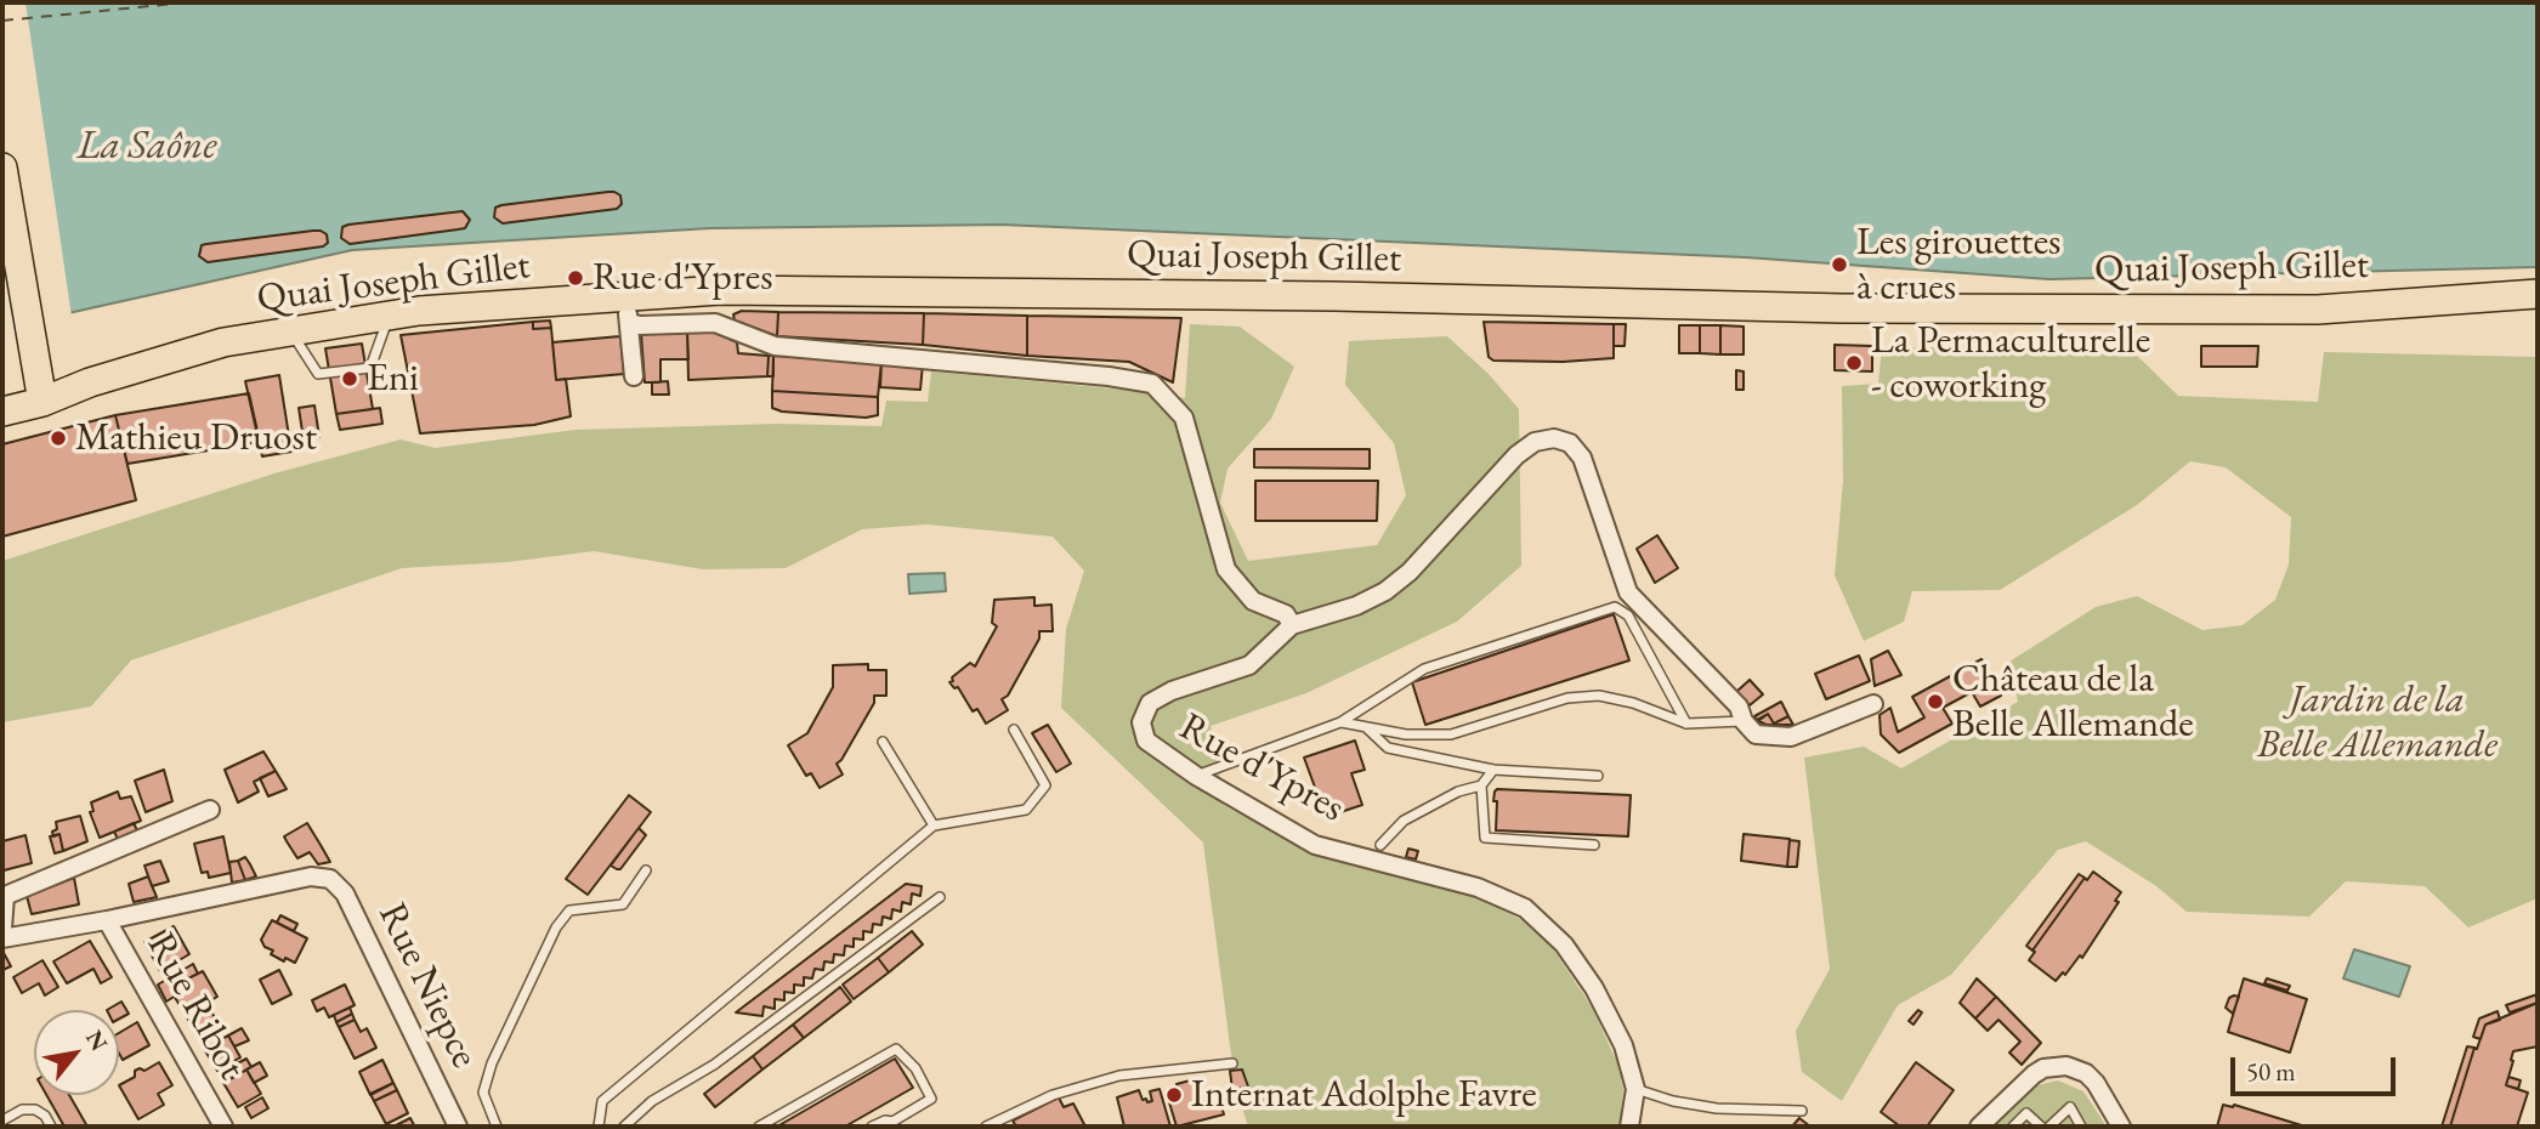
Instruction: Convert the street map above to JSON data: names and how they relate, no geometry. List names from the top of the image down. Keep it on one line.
{"streets":{"main road":["Quai Joseph Gillet"],"street":["Rue d'Ypres","Rue Niepce","Rue Ribot"]},"crossings":[["Rue Niepce","Rue Ribot"]],"water":["La Saône"],"parks":["Jardin de la Belle Allemande"],"places":["Les girouettes à crues","Rue d'Ypres","La Permaculturelle - coworking","Eni","Mathieu Druost","Château de la Belle Allemande","Internat Adolphe Favre"],"scale_bar":"50 m","north":"top right"}
